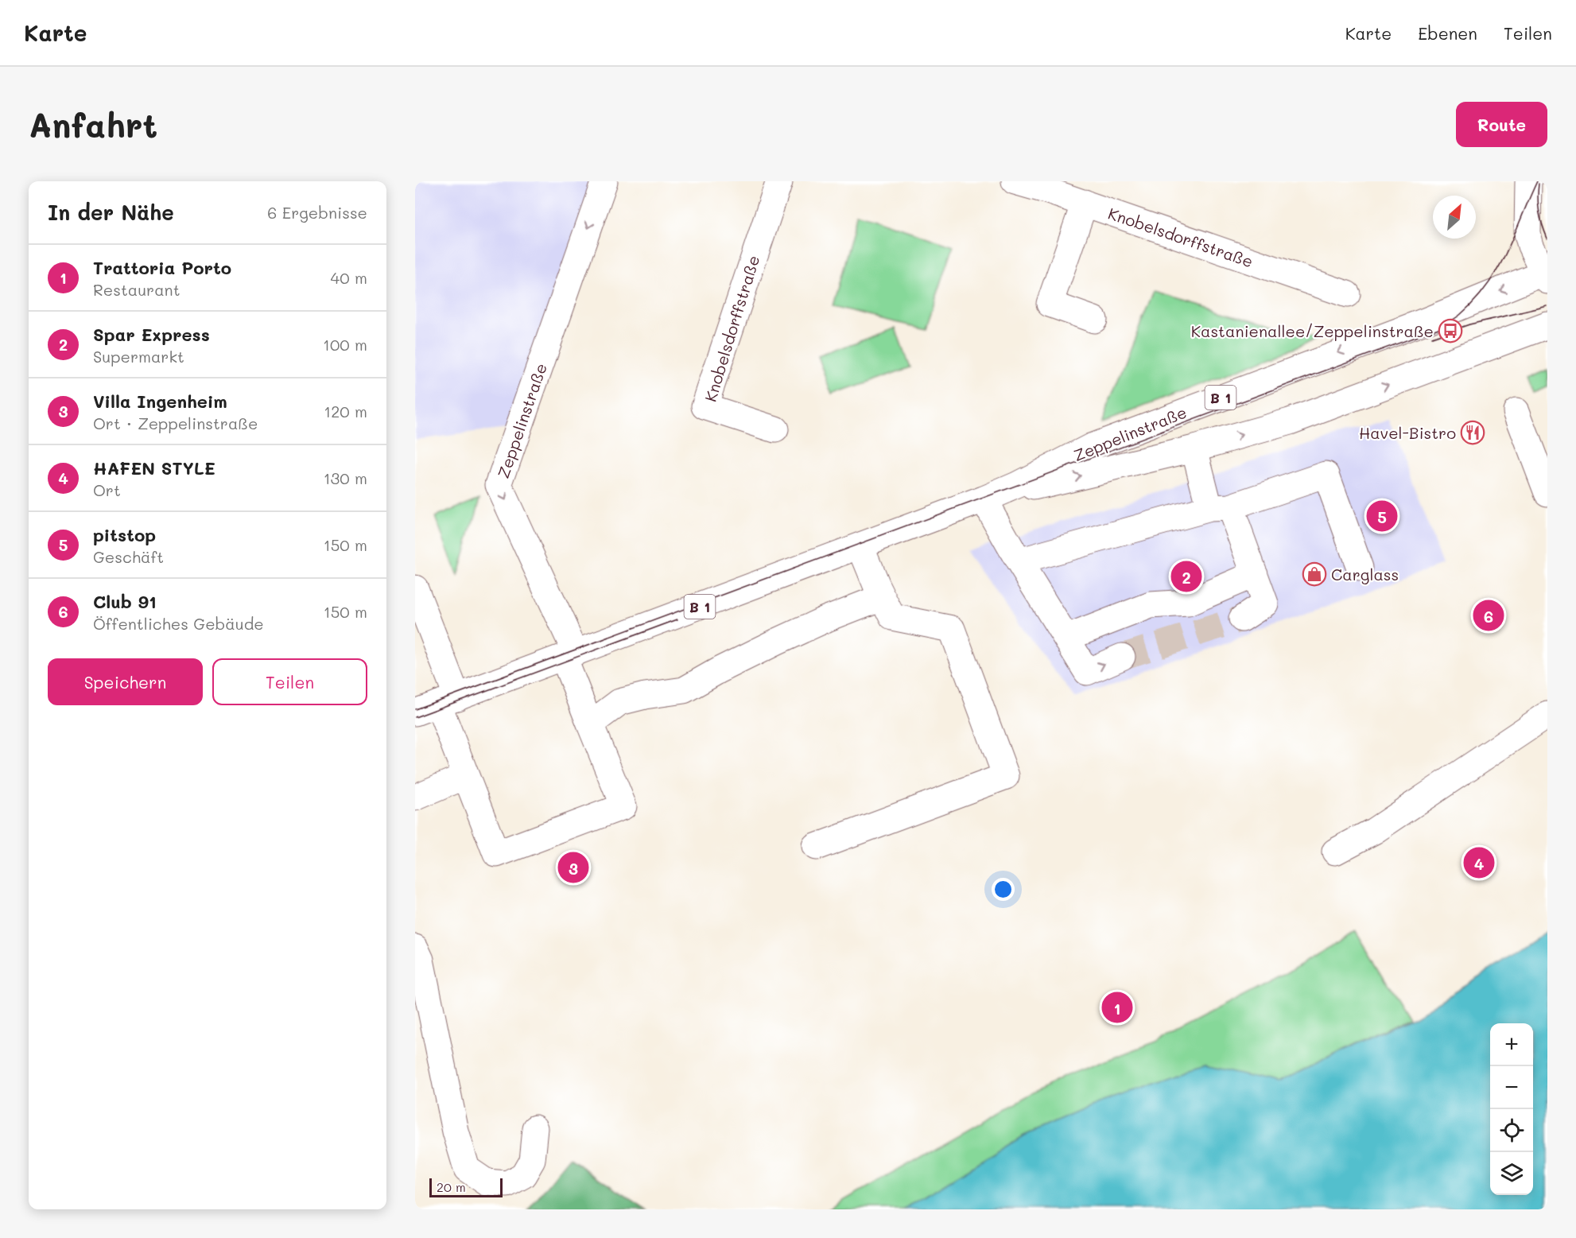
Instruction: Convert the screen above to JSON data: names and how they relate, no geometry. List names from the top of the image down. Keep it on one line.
{"streets":{"main road":["Knobelsdorffstraße","B 1","Zeppelinstraße"]},"places":{"bus stop":["Kastanienallee/Zeppelinstraße"],"restaurant":["Havel-Bistro"],"shop":["Carglass"]},"scale_bar":"20 m","north":"top right","page":{"header":"Karte","nav":["Karte","Ebenen","Teilen"],"buttons":["Route",["Speichern","Teilen"]],"title":"Anfahrt","heading":["In der Nähe","6 Ergebnisse"],"list":[{"mark":"1","name":"Trattoria Porto","note":"Restaurant","value":"40 m"},{"mark":"2","name":"Spar Express","note":"Supermarkt","value":"100 m"},{"mark":"3","name":"Villa Ingenheim","note":"Ort · Zeppelinstraße","value":"120 m"},{"mark":"4","name":"HAFEN STYLE","note":"Ort","value":"130 m"},{"mark":"5","name":"pitstop","note":"Geschäft","value":"150 m"},{"mark":"6","name":"Club 91","note":"Öffentliches Gebäude","value":"150 m"}],"pins":["5","2","6","4","3","1"],"map_buttons":["+","−"],"scale":"20 m"}}
